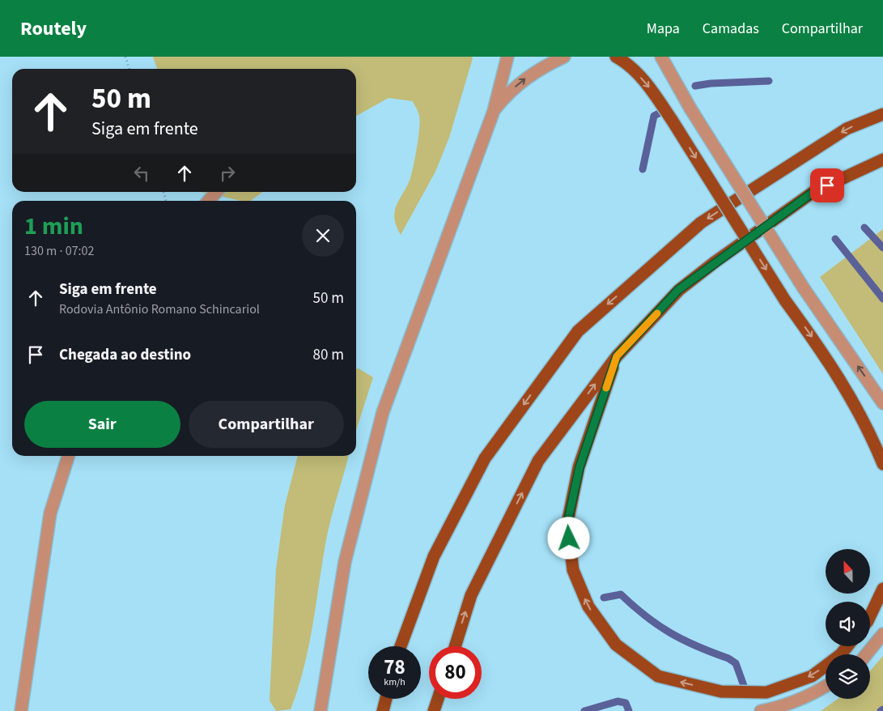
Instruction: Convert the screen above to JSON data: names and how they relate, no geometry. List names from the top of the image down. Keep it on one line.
{"north":"top","page":{"header":"Routely","nav":["Mapa","Camadas","Compartilhar"],"turn":["50 m","Siga em frente"],"heading":["1 min","130 m · 07:02"],"list":[{"name":"Siga em frente","note":"Rodovia Antônio Romano Schincariol","value":"50 m"},{"name":"Chegada ao destino","value":"80 m"}],"buttons":["Sair","Compartilhar"],"speed":"78 km/h","limit":"80"}}
